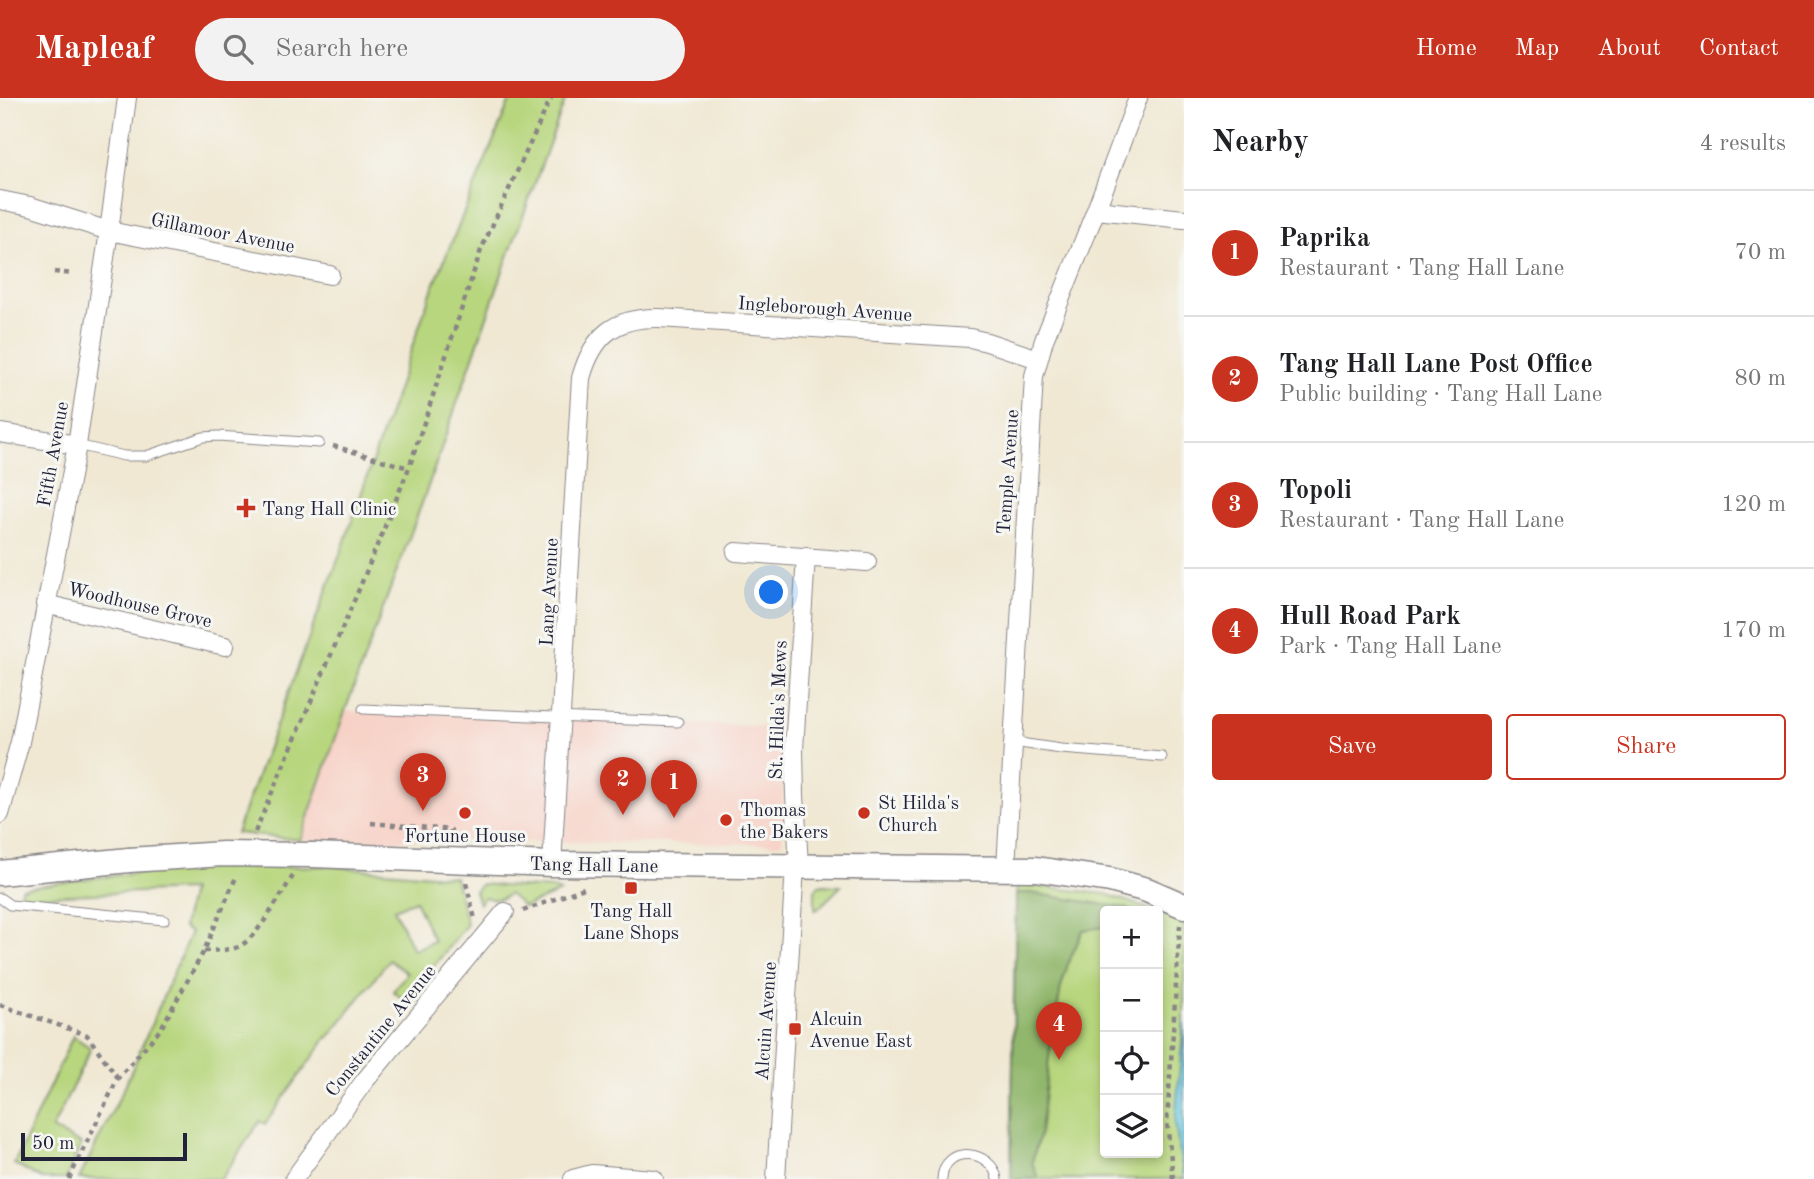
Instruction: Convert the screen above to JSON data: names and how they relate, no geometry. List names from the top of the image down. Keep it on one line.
{"streets":{"street":["Gillamoor Avenue","Ingleborough Avenue","Fifth Avenue","Temple Avenue","Lang Avenue","Woodhouse Grove","St. Hilda's Mews","Tang Hall Lane","Alcuin Avenue","Constantine Avenue"]},"crossings":[["Gillamoor Avenue","Fifth Avenue"],["Ingleborough Avenue","Temple Avenue"],["Ingleborough Avenue","Lang Avenue"],["Fifth Avenue","Woodhouse Grove"],["Temple Avenue","Tang Hall Lane"],["Lang Avenue","Tang Hall Lane"],["St. Hilda's Mews","Tang Hall Lane"],["St. Hilda's Mews","Alcuin Avenue"],["Tang Hall Lane","Alcuin Avenue"]],"places":{"health":["Tang Hall Clinic"],"other":["Fortune House","St Hilda's Church","Thomas the Bakers"],"transit":["Tang Hall Lane Shops","Alcuin Avenue East"]},"scale_bar":"50 m","page":{"header":"Mapleaf","search":"Search here","nav":["Home","Map","About","Contact"],"heading":["Nearby","4 results"],"list":[{"mark":"1","name":"Paprika","note":"Restaurant · Tang Hall Lane","value":"70 m"},{"mark":"2","name":"Tang Hall Lane Post Office","note":"Public building · Tang Hall Lane","value":"80 m"},{"mark":"3","name":"Topoli","note":"Restaurant · Tang Hall Lane","value":"120 m"},{"mark":"4","name":"Hull Road Park","note":"Park · Tang Hall Lane","value":"170 m"}],"buttons":["Save","Share"],"pins":["3","2","1","4"],"map_buttons":["+","−"],"scale":"50 m"}}
